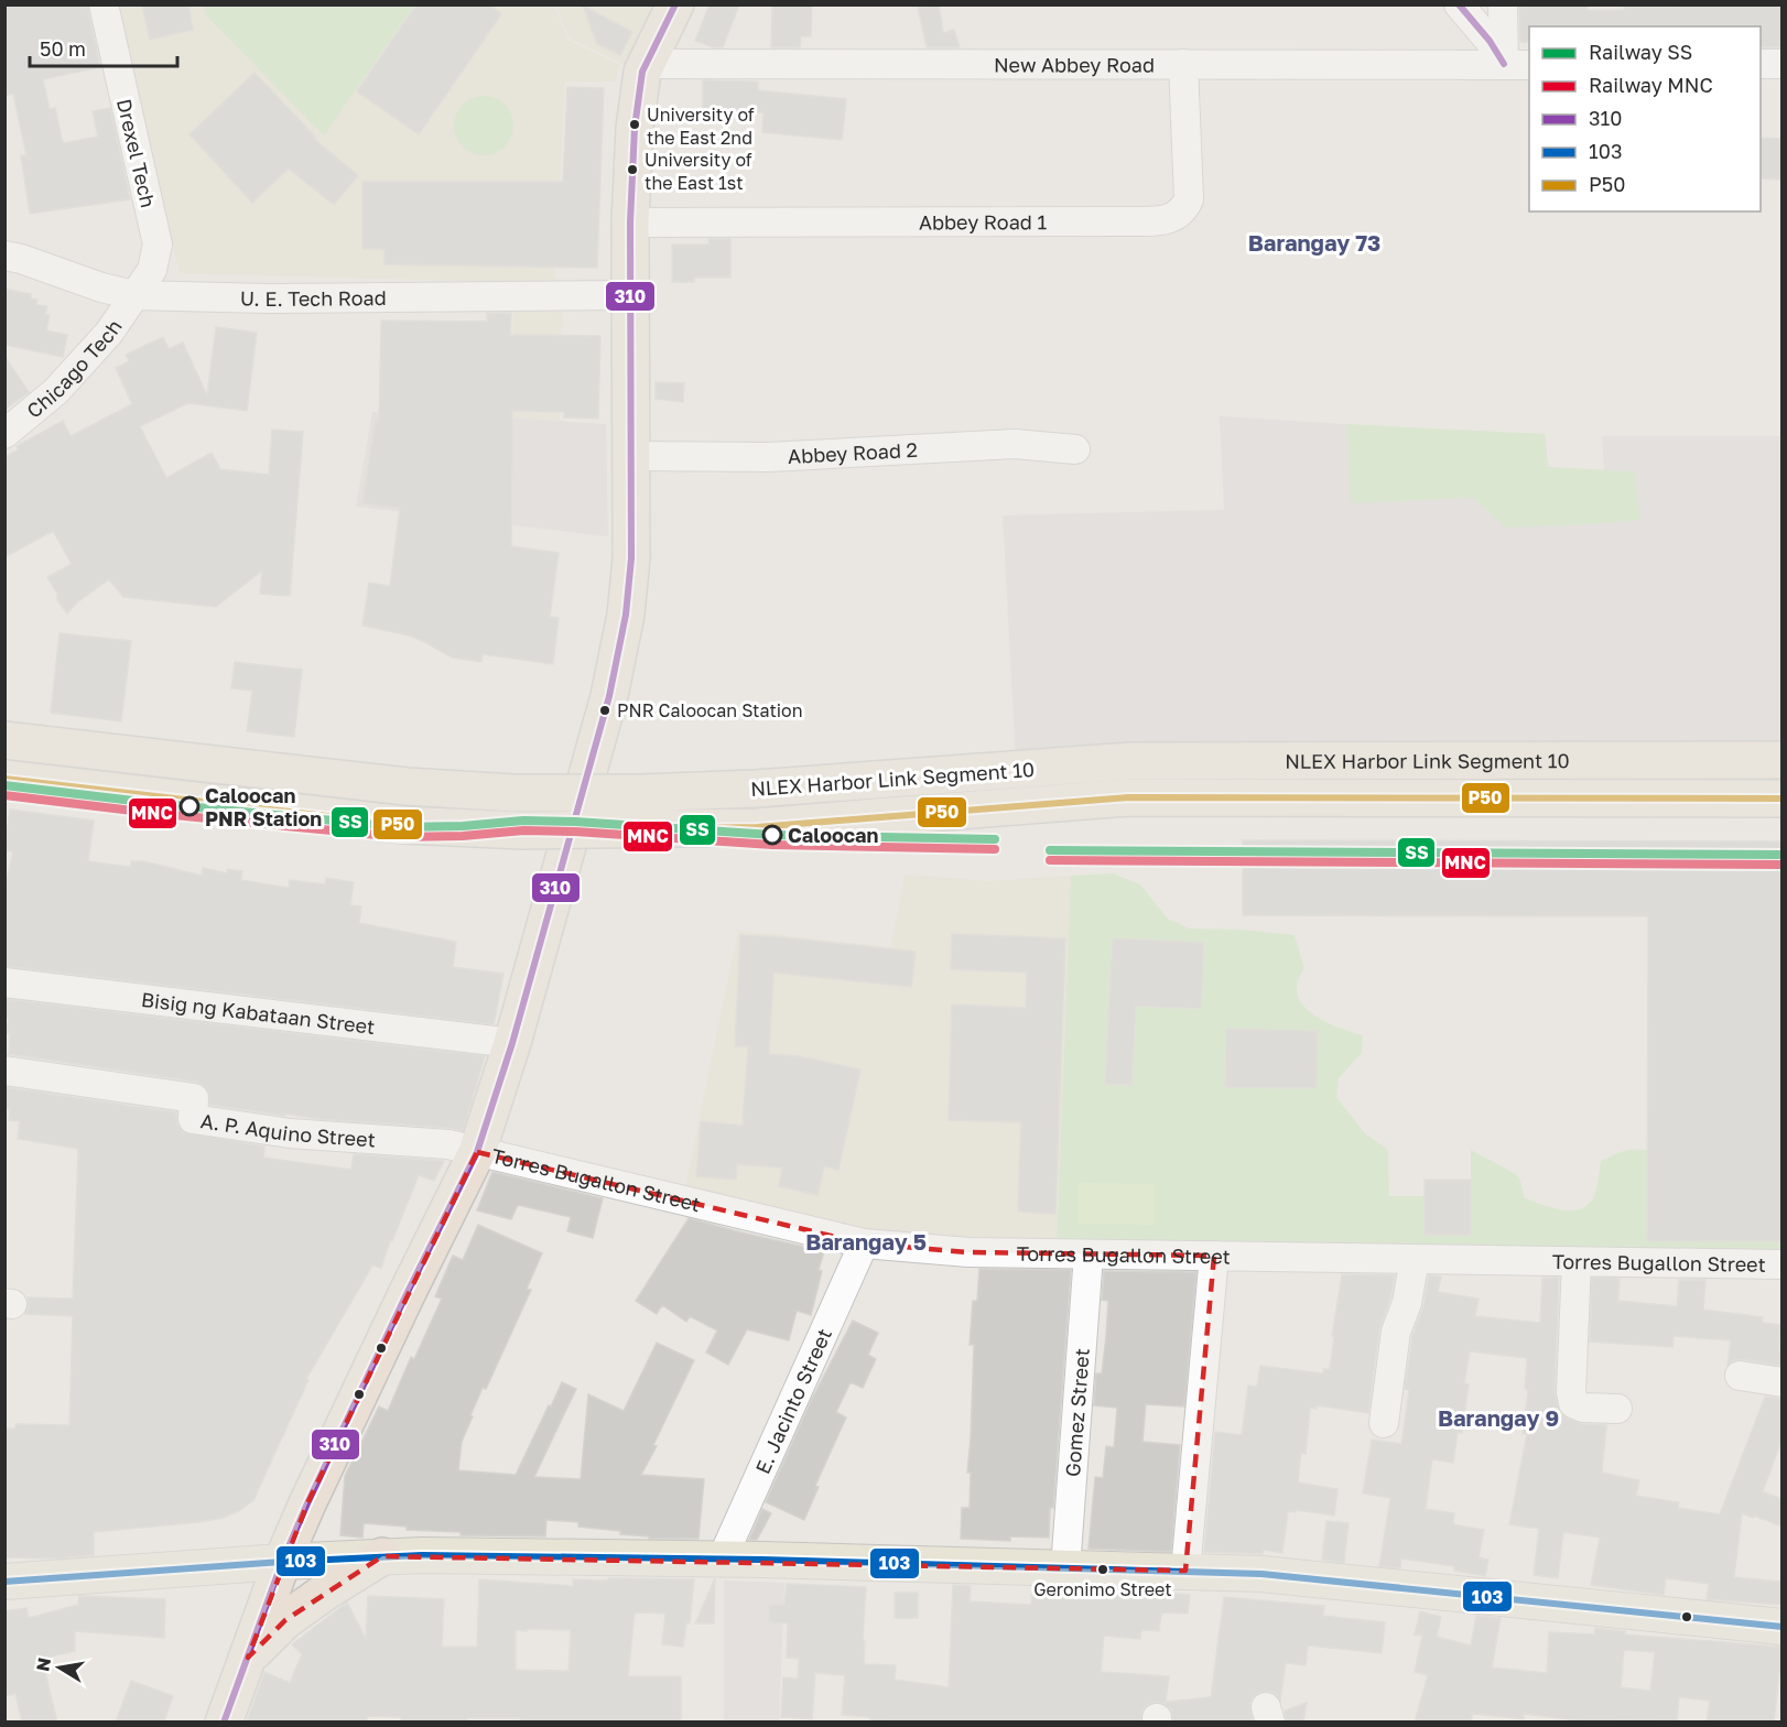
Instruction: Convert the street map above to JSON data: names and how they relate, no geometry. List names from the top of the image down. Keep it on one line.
{"streets":{"highway":["NLEX Harbor Link Segment 10"],"street":["New Abbey Road","Drexel Tech","Abbey Road 1","U. E. Tech Road","Chicago Tech","Abbey Road 2","Bisig ng Kabataan Street","A. P. Aquino Street","Torres Bugallon Street","E. Jacinto Street","Gomez Street"]},"crossings":[["New Abbey Road","Abbey Road 1"],["Drexel Tech","U. E. Tech Road"],["Drexel Tech","Chicago Tech"],["U. E. Tech Road","Chicago Tech"],["A. P. Aquino Street","Torres Bugallon Street"],["Torres Bugallon Street","E. Jacinto Street"],["Torres Bugallon Street","Gomez Street"]],"districts":["Barangay 73","Barangay 5","Barangay 9"],"places":["University of the East 2nd","University of the East 1st","PNR Caloocan Station","Caloocan PNR Station","Caloocan","Geronimo Street"],"lines":["transit line 310","transit line P50","rail line SS","rail line MNC","transit line 103"],"legend":["Railway SS","Railway MNC","310","103","P50"],"scale_bar":"50 m","north":"left"}
